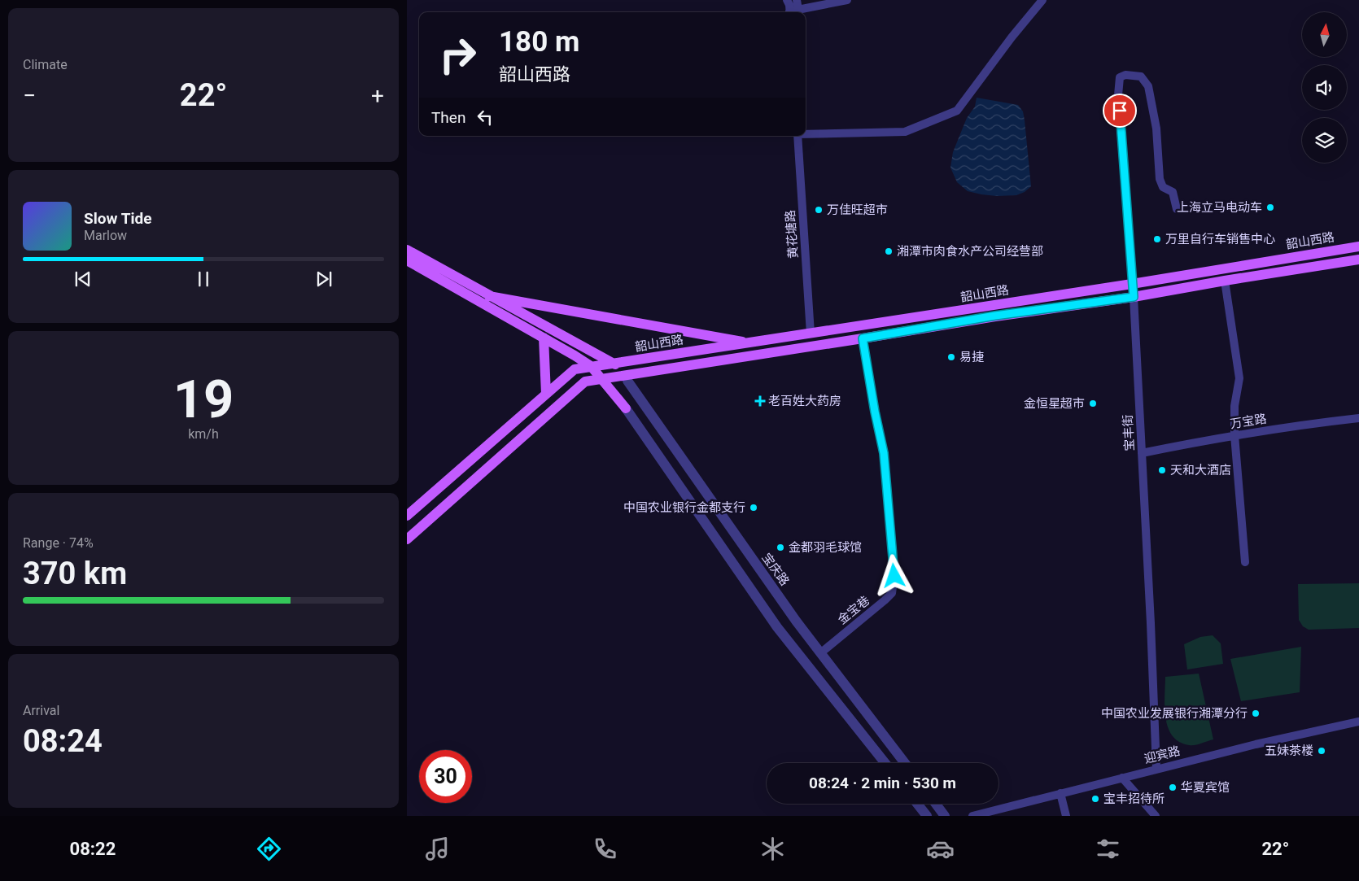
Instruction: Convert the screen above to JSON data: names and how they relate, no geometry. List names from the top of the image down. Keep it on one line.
{"streets":{"main road":["韶山西路"],"street":["黄花塘路","万宝路","宝丰街","宝庆路","金宝巷","迎宾路"]},"crossings":[["黄花塘路","韶山西路"],["韶山西路","宝丰街"],["韶山西路","宝庆路"],["韶山西路","金宝巷"],["万宝路","宝丰街"],["宝丰街","迎宾路"],["宝庆路","金宝巷"]],"places":{"other":["上海立马电动车","万佳旺超市","万里自行车销售中心","湘潭市肉食水产公司经营部","易捷","金恒星超市","天和大酒店","中国农业银行金都支行","金都羽毛球馆","中国农业发展银行湘潭分行","五妹茶楼","华夏宾馆","宝丰招待所"],"health":["老百姓大药房"]},"north":"top","page":{"tile":["Climate",["19","km/h"],["Range · 74%","370 km"],["Arrival","08:24"]],"turn":["180 m","韶山西路"],"heat":["−","22°","+"],"then":"Then","song":["Slow Tide","Marlow"],"limit":"30","trip":"08:24 · 2 min · 530 m","tabs":["08:22","22°"]}}
